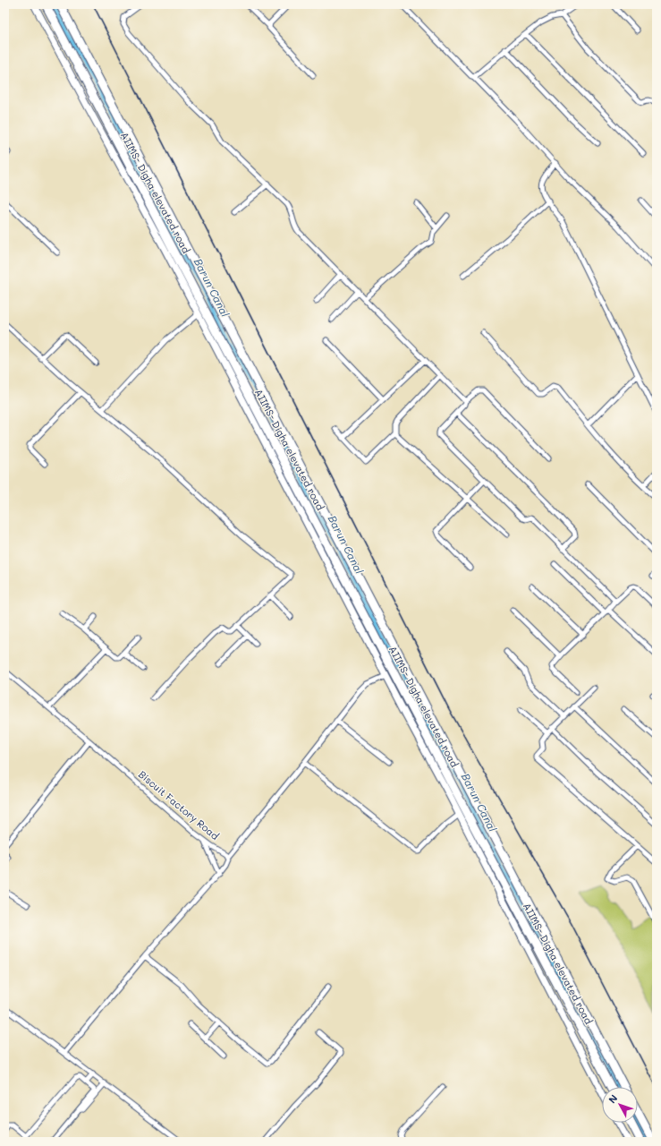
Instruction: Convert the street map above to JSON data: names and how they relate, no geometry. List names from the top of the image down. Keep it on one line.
{"streets":{"highway":["AIIMS- Digha elevated road"],"street":["Biscuit Factory Road"]},"water":["Barun Canal"],"north":"top left"}
